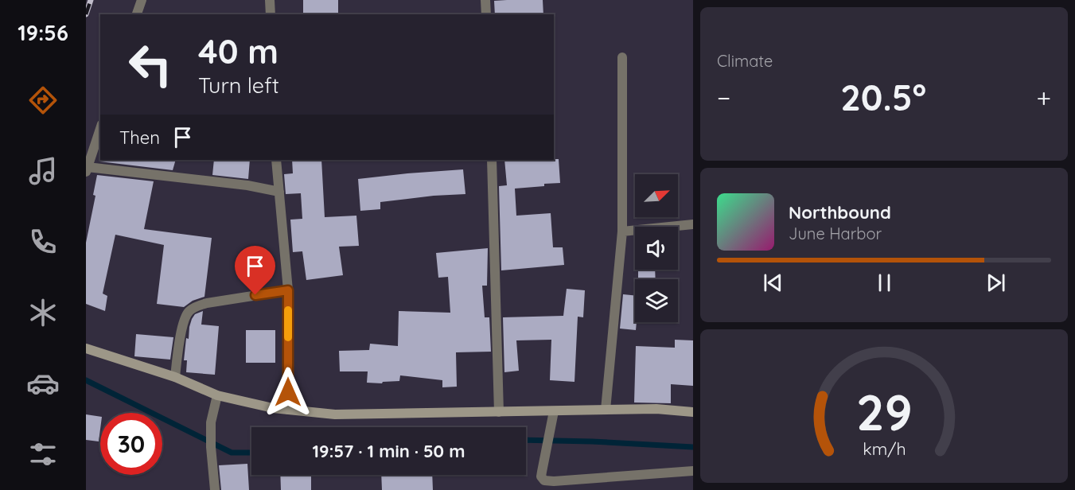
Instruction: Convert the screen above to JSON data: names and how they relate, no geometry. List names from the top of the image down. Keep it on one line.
{"north":"top right","page":{"tabs":"19:56","tile":"Climate","turn":["40 m","Turn left"],"heat":["−","20.5°","+"],"then":"Then","song":["Northbound","June Harbor"],"limit":"30","trip":"19:57 · 1 min · 50 m","gauge":["29","km/h"]}}
